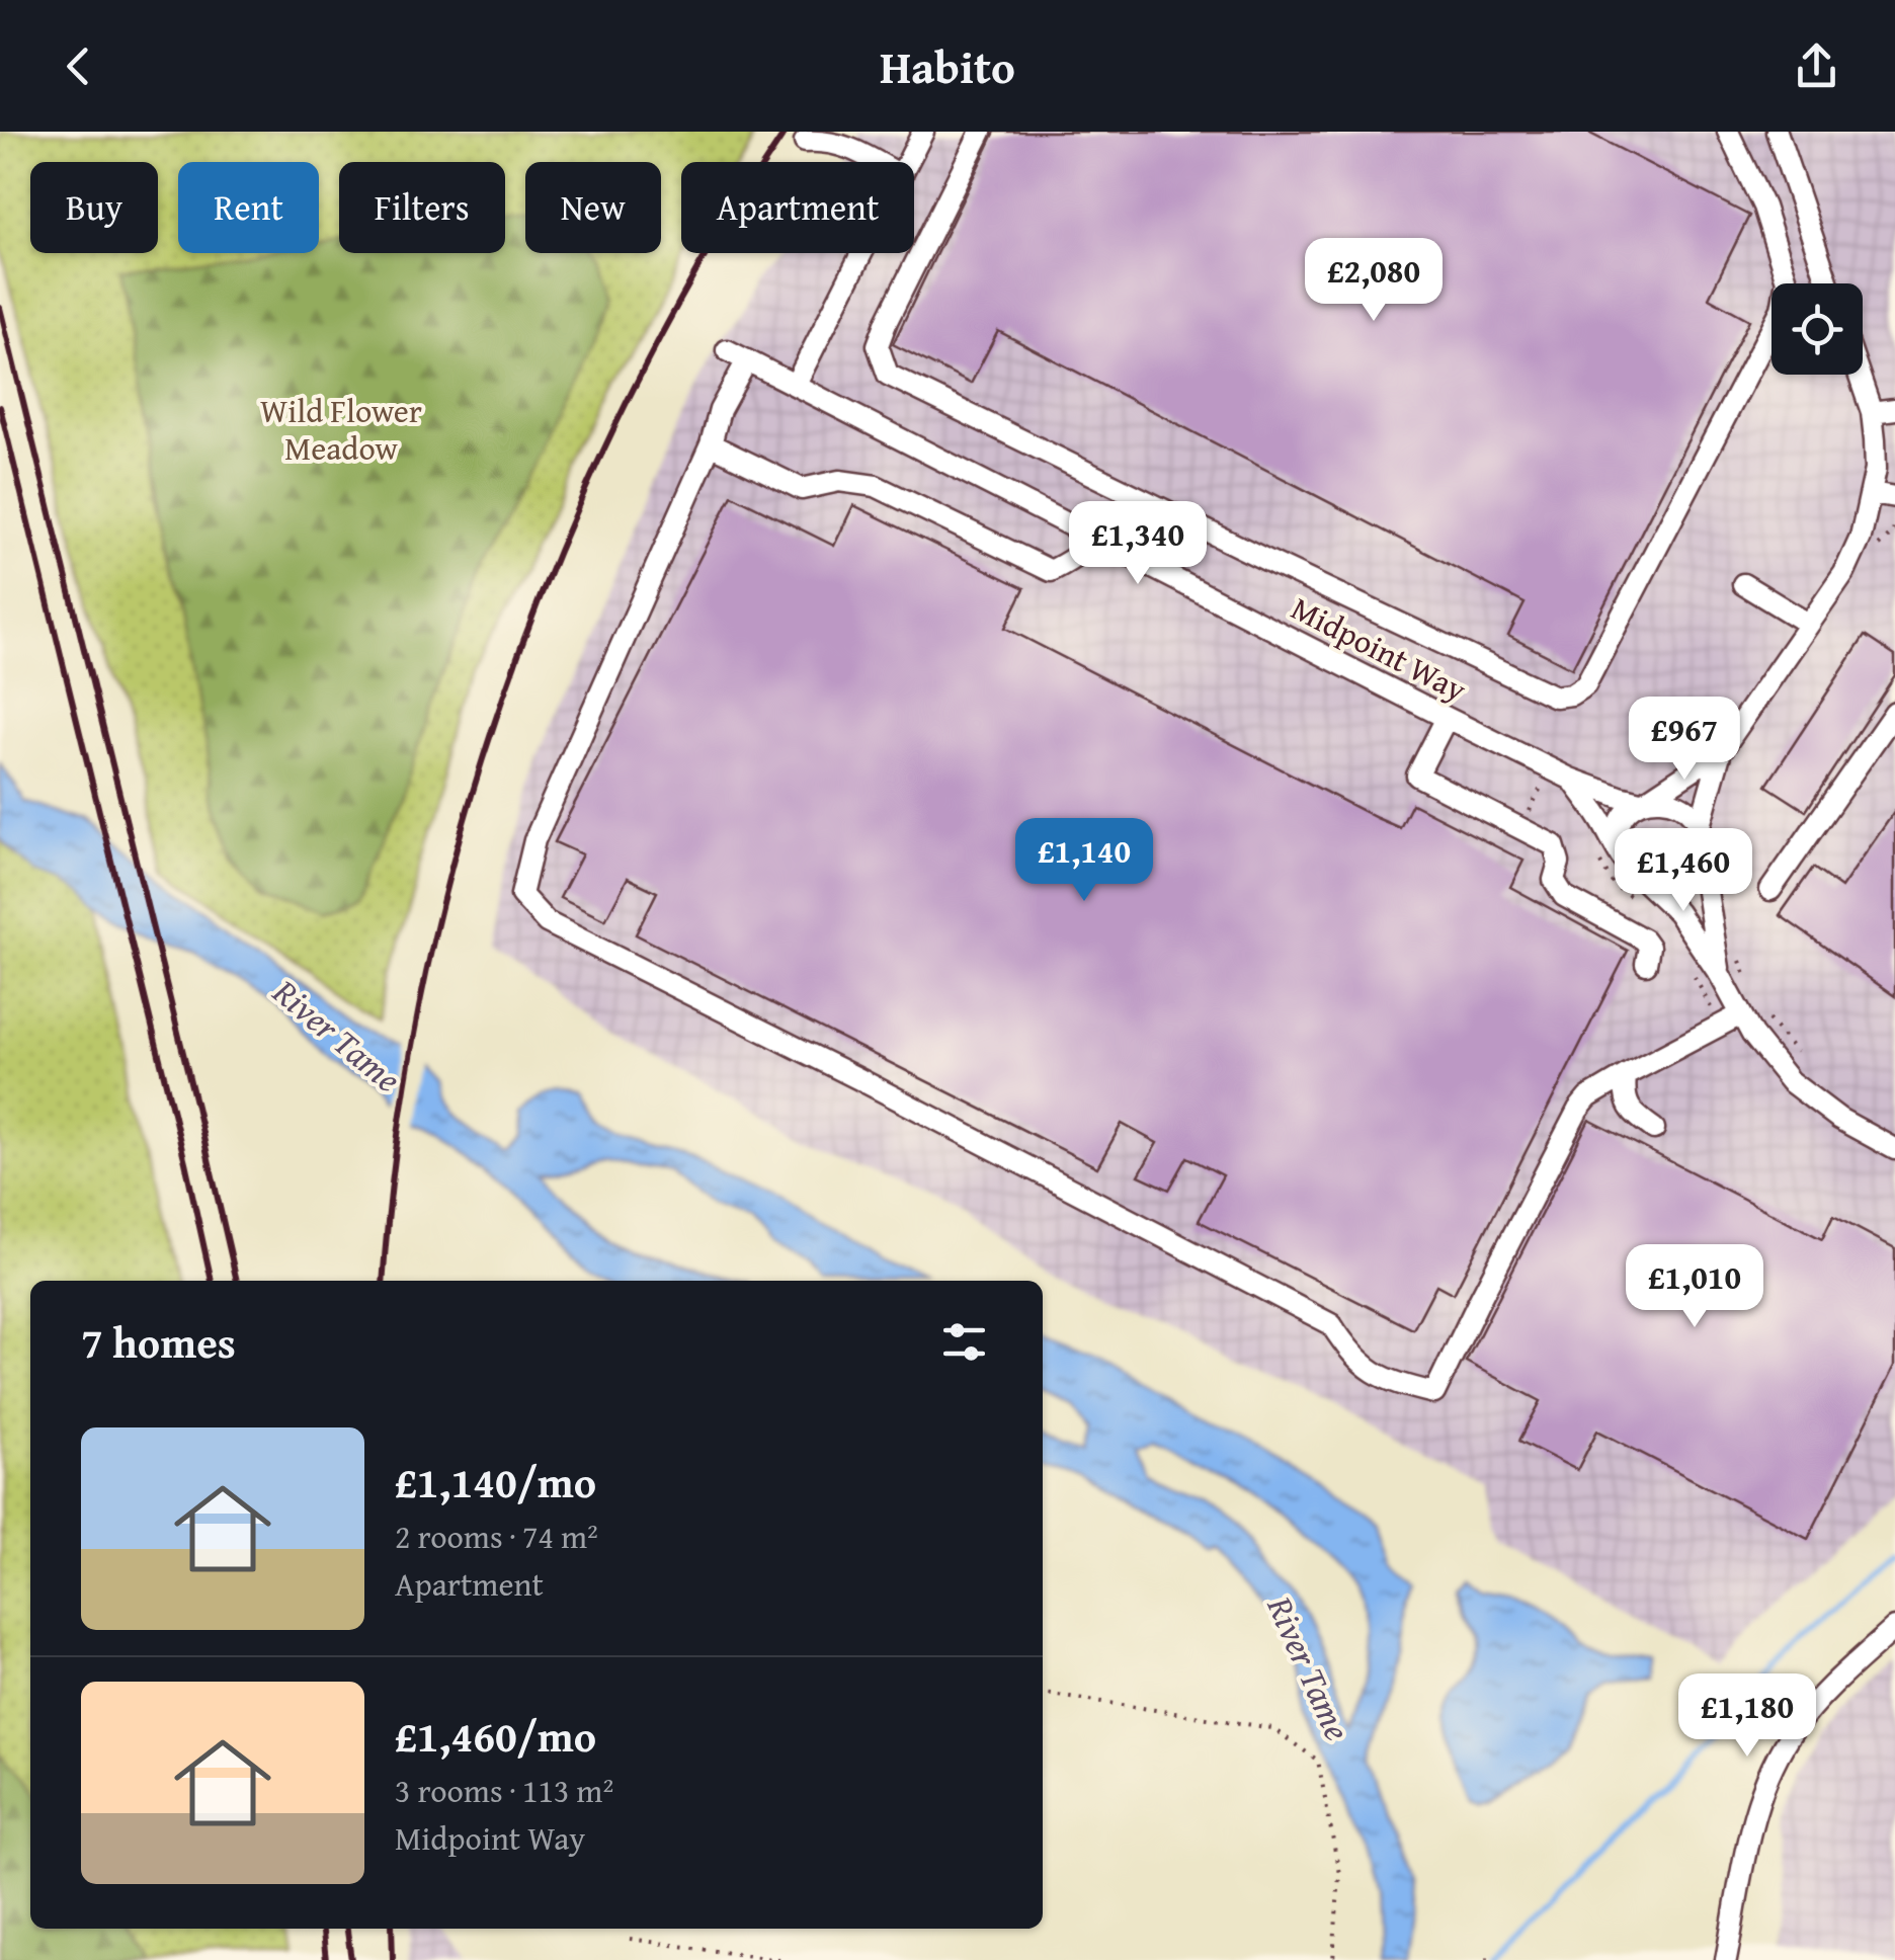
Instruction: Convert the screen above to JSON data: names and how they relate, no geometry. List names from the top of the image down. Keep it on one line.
{"streets":{"street":["Midpoint Way"]},"water":["River Tame"],"parks":["Wild Flower Meadow"],"page":{"header":"Habito","chip":["Buy","Rent","Filters","New","Apartment"],"price":["£2,080","£1,340","£967","£1,140","£1,460","£1,010","£1,180"],"heading":"7 homes","list":[{"name":"£1,140/mo","note":"2 rooms · 74 m² · Apartment"},{"name":"£1,460/mo","note":"3 rooms · 113 m² · Midpoint Way"}]}}
